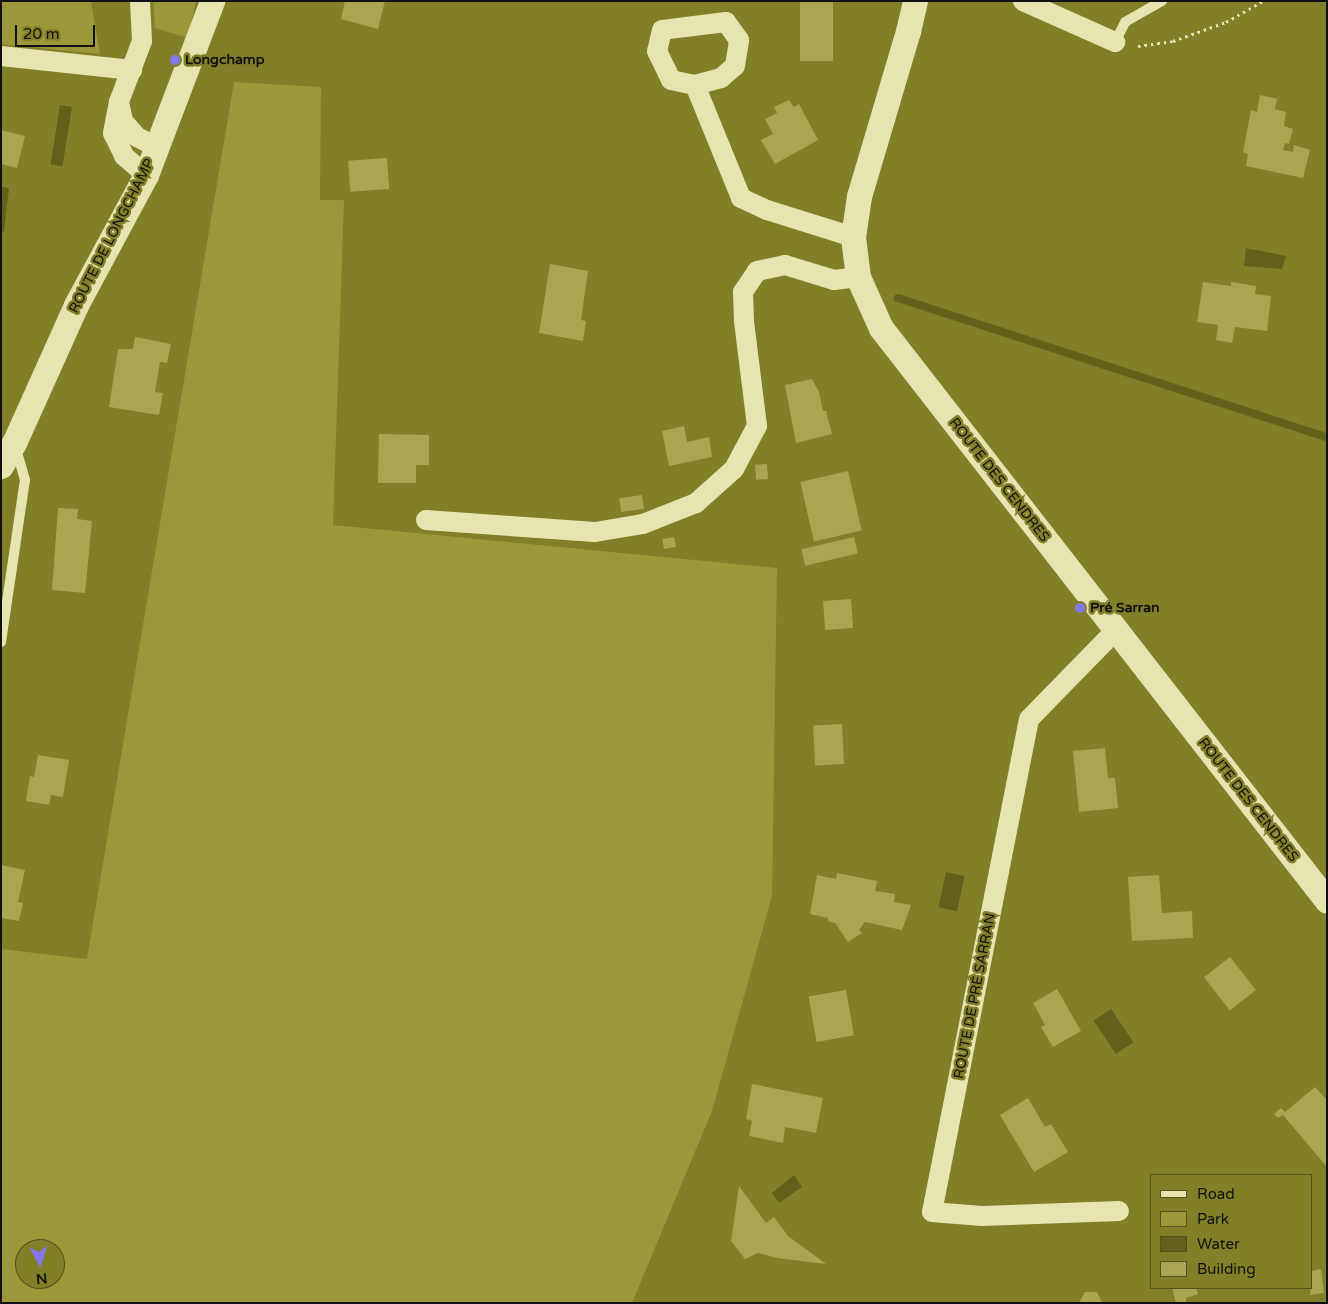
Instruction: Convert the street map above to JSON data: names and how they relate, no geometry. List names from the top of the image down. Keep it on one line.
{"streets":{"street":["ROUTE DE LONGCHAMP","ROUTE DES CENDRES","ROUTE DE PRÉ SARRAN"]},"crossings":[["ROUTE DES CENDRES","ROUTE DE PRÉ SARRAN"]],"places":["Longchamp","Pré Sarran"],"legend":["Road","Park","Water","Building"],"scale_bar":"20 m","north":"bottom"}
